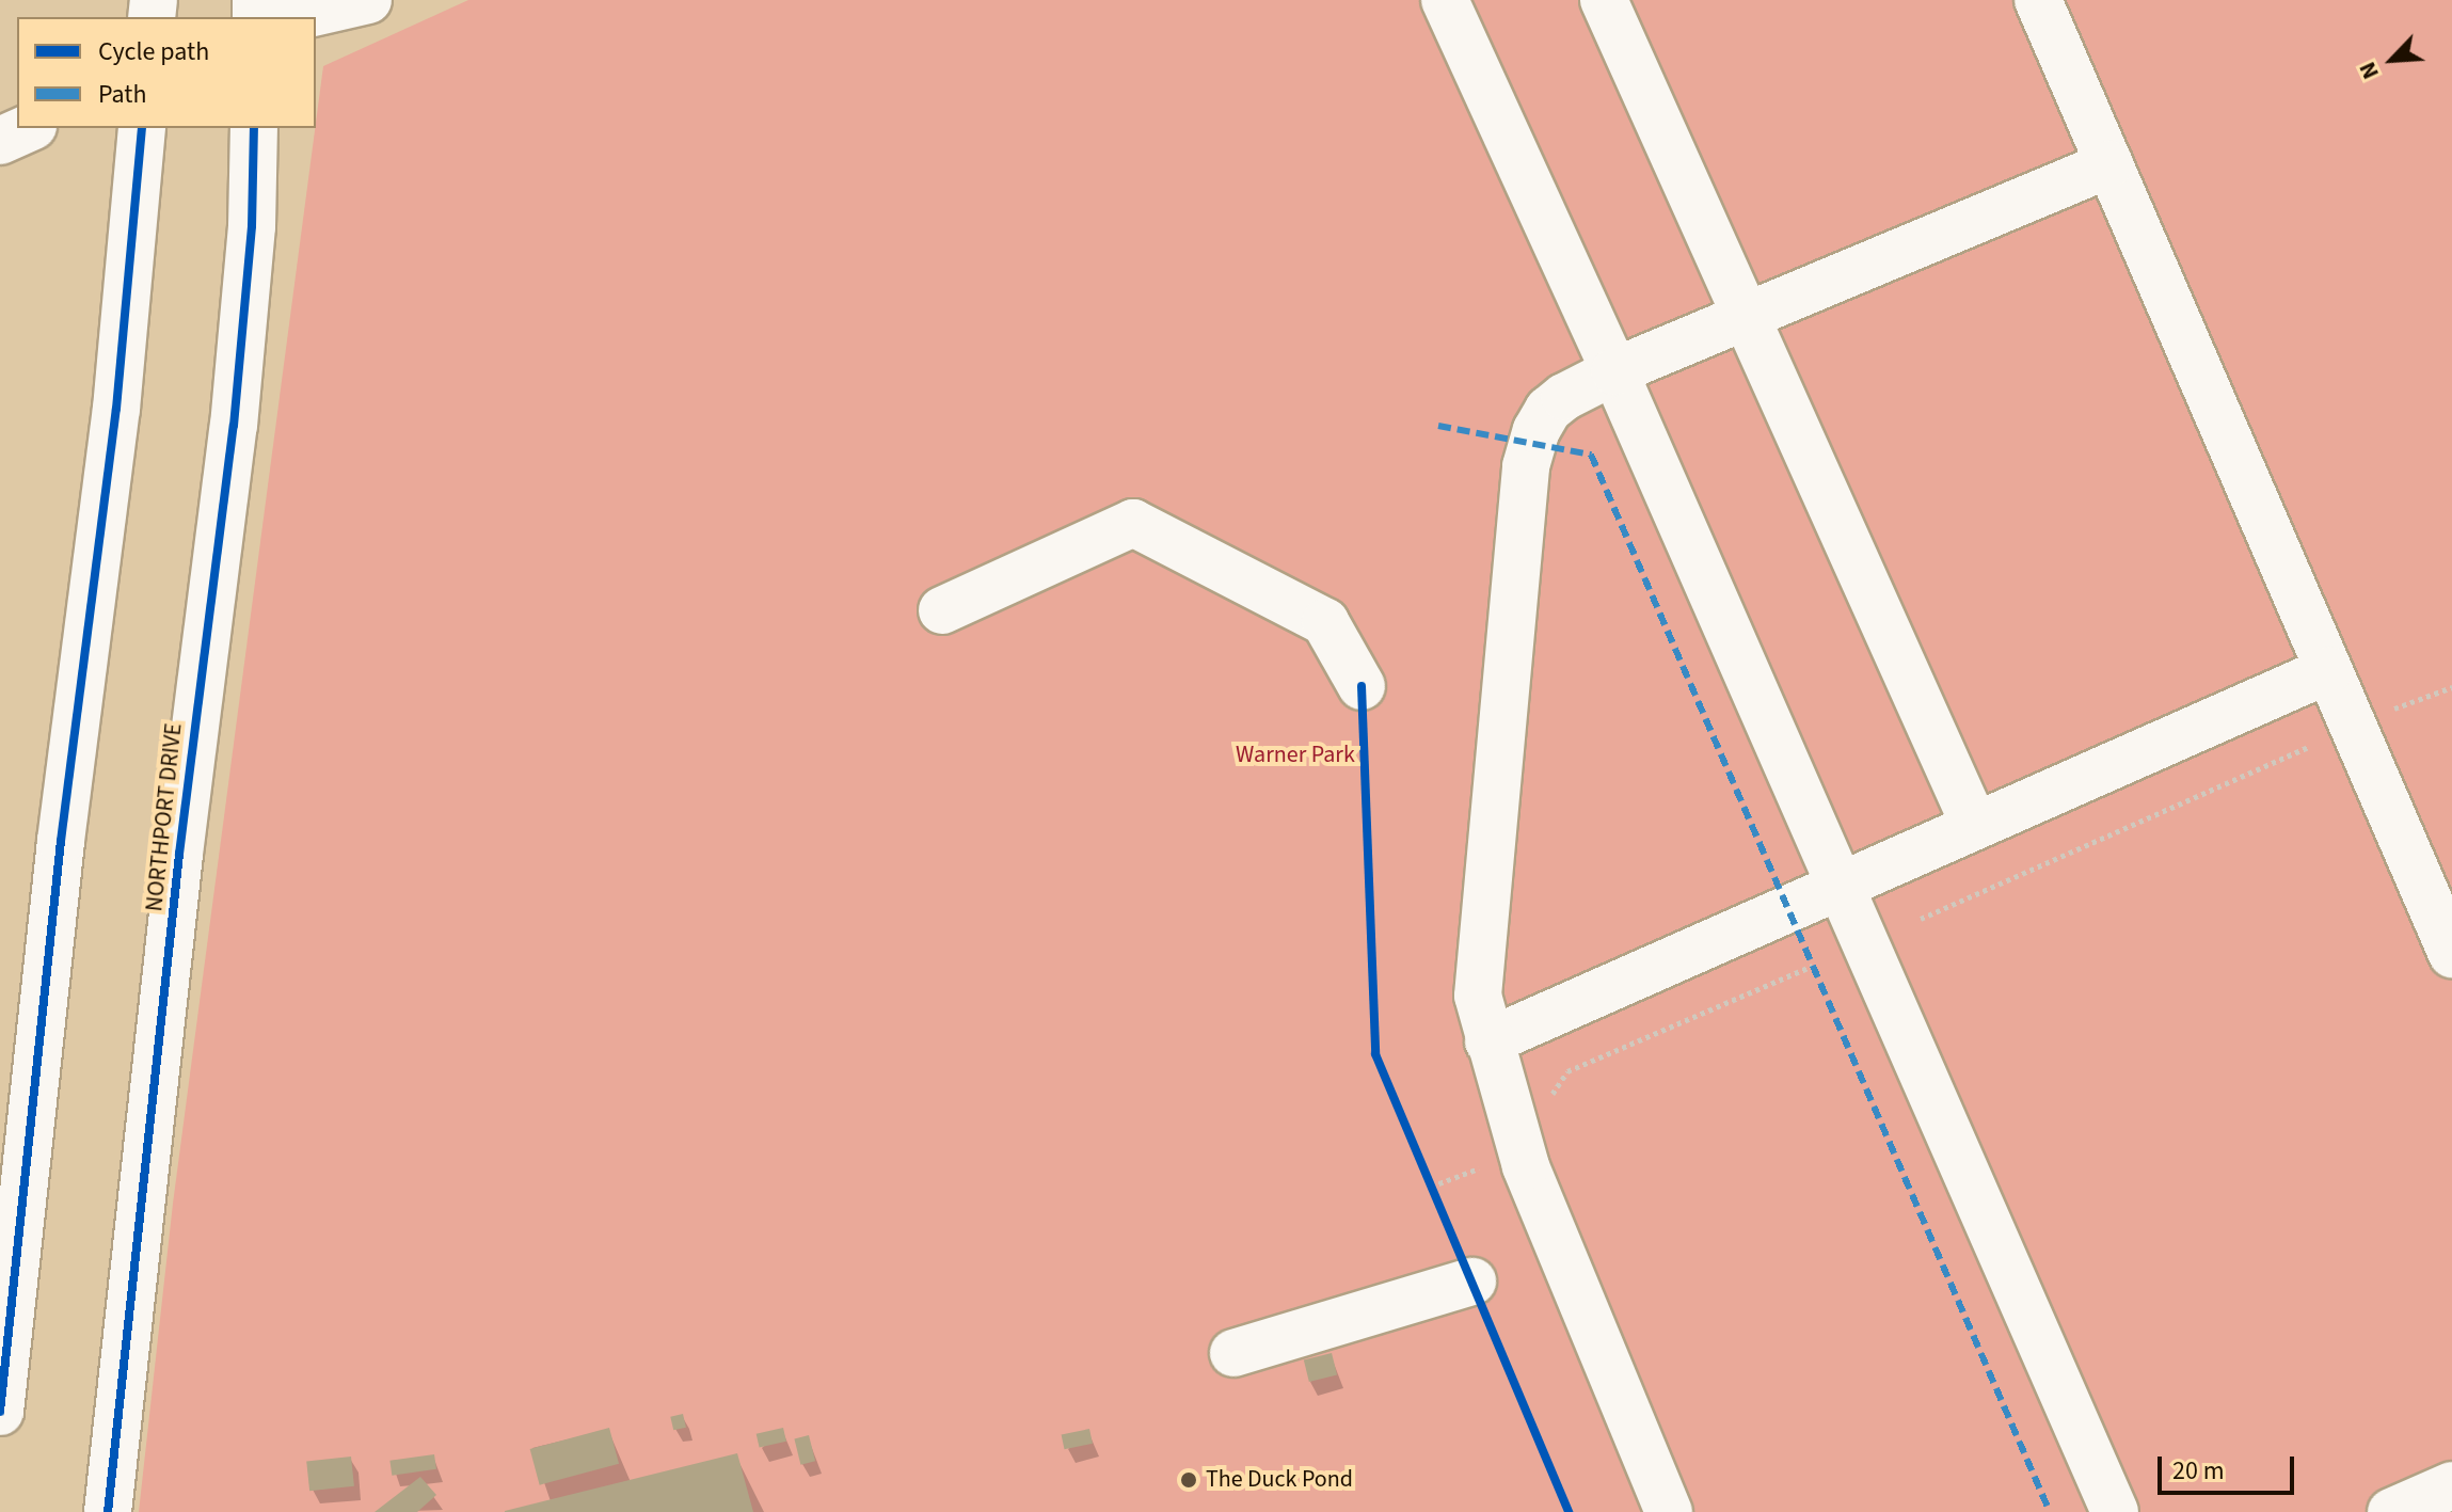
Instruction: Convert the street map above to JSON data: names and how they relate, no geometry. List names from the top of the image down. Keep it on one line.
{"streets":{"main road":["NORTHPORT DRIVE"]},"parks":["Warner Park"],"places":["The Duck Pond"],"legend":["Cycle path","Path"],"scale_bar":"20 m","north":"bottom left"}
